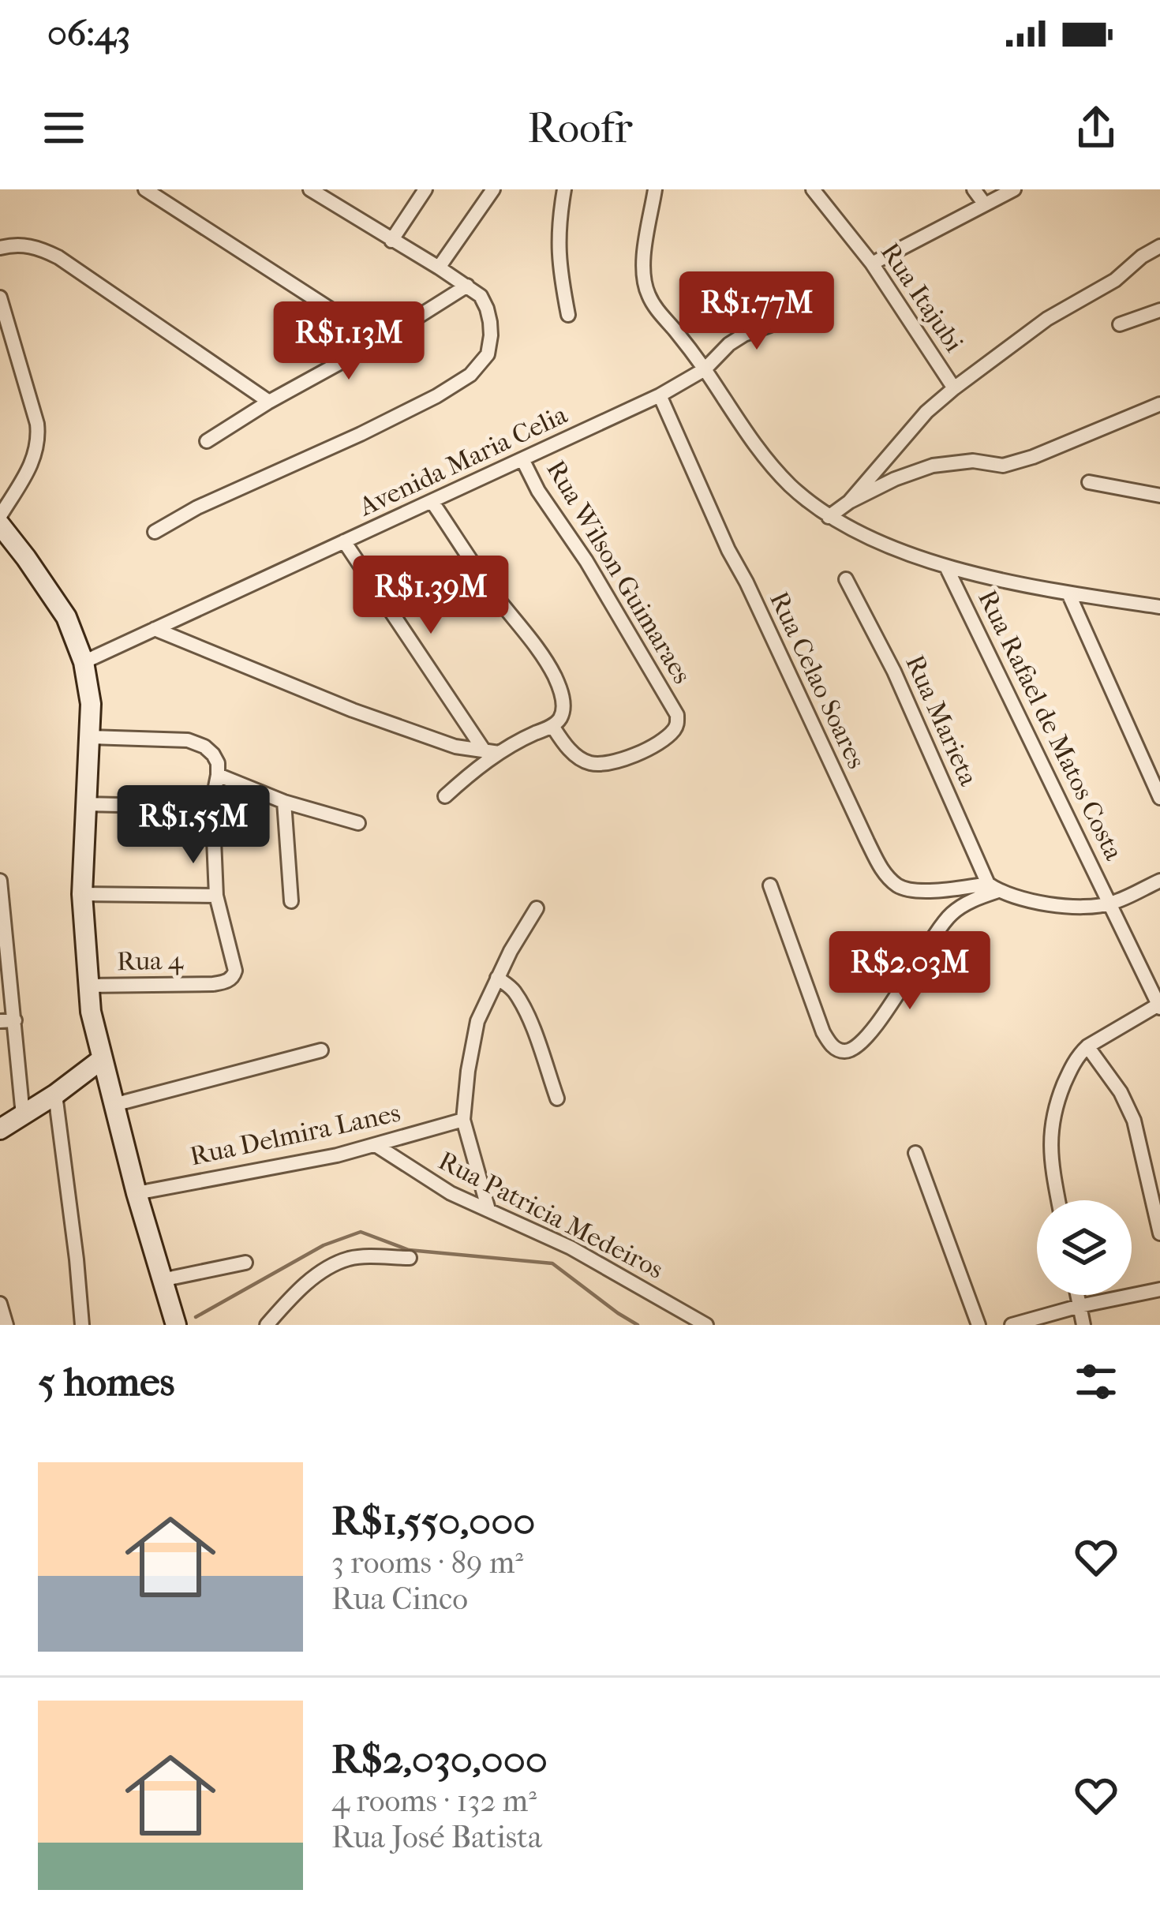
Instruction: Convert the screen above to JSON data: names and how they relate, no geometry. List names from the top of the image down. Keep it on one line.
{"streets":{"street":["Rua Itajubi","Avenida Maria Celia","Rua Wilson Guimaraes","Rua Celao Soares","Rua Marieta","Rua Rafael de Matos Costa","Rua 4","Rua Delmira Lanes","Rua Patricia Medeiros"]},"crossings":[["Avenida Maria Celia","Rua Wilson Guimaraes"],["Avenida Maria Celia","Rua Celao Soares"],["Rua Celao Soares","Rua Marieta"],["Rua Celao Soares","Rua Rafael de Matos Costa"],["Rua Delmira Lanes","Rua Patricia Medeiros"]],"page":{"status":"06:43","header":"Roofr","price":["R$1.77M","R$1.13M","R$1.39M","R$1.55M","R$2.03M"],"heading":"5 homes","list":[{"name":"R$1,550,000","note":"3 rooms · 89 m² · Rua Cinco"},{"name":"R$2,030,000","note":"4 rooms · 132 m² · Rua José Batista"}]}}
